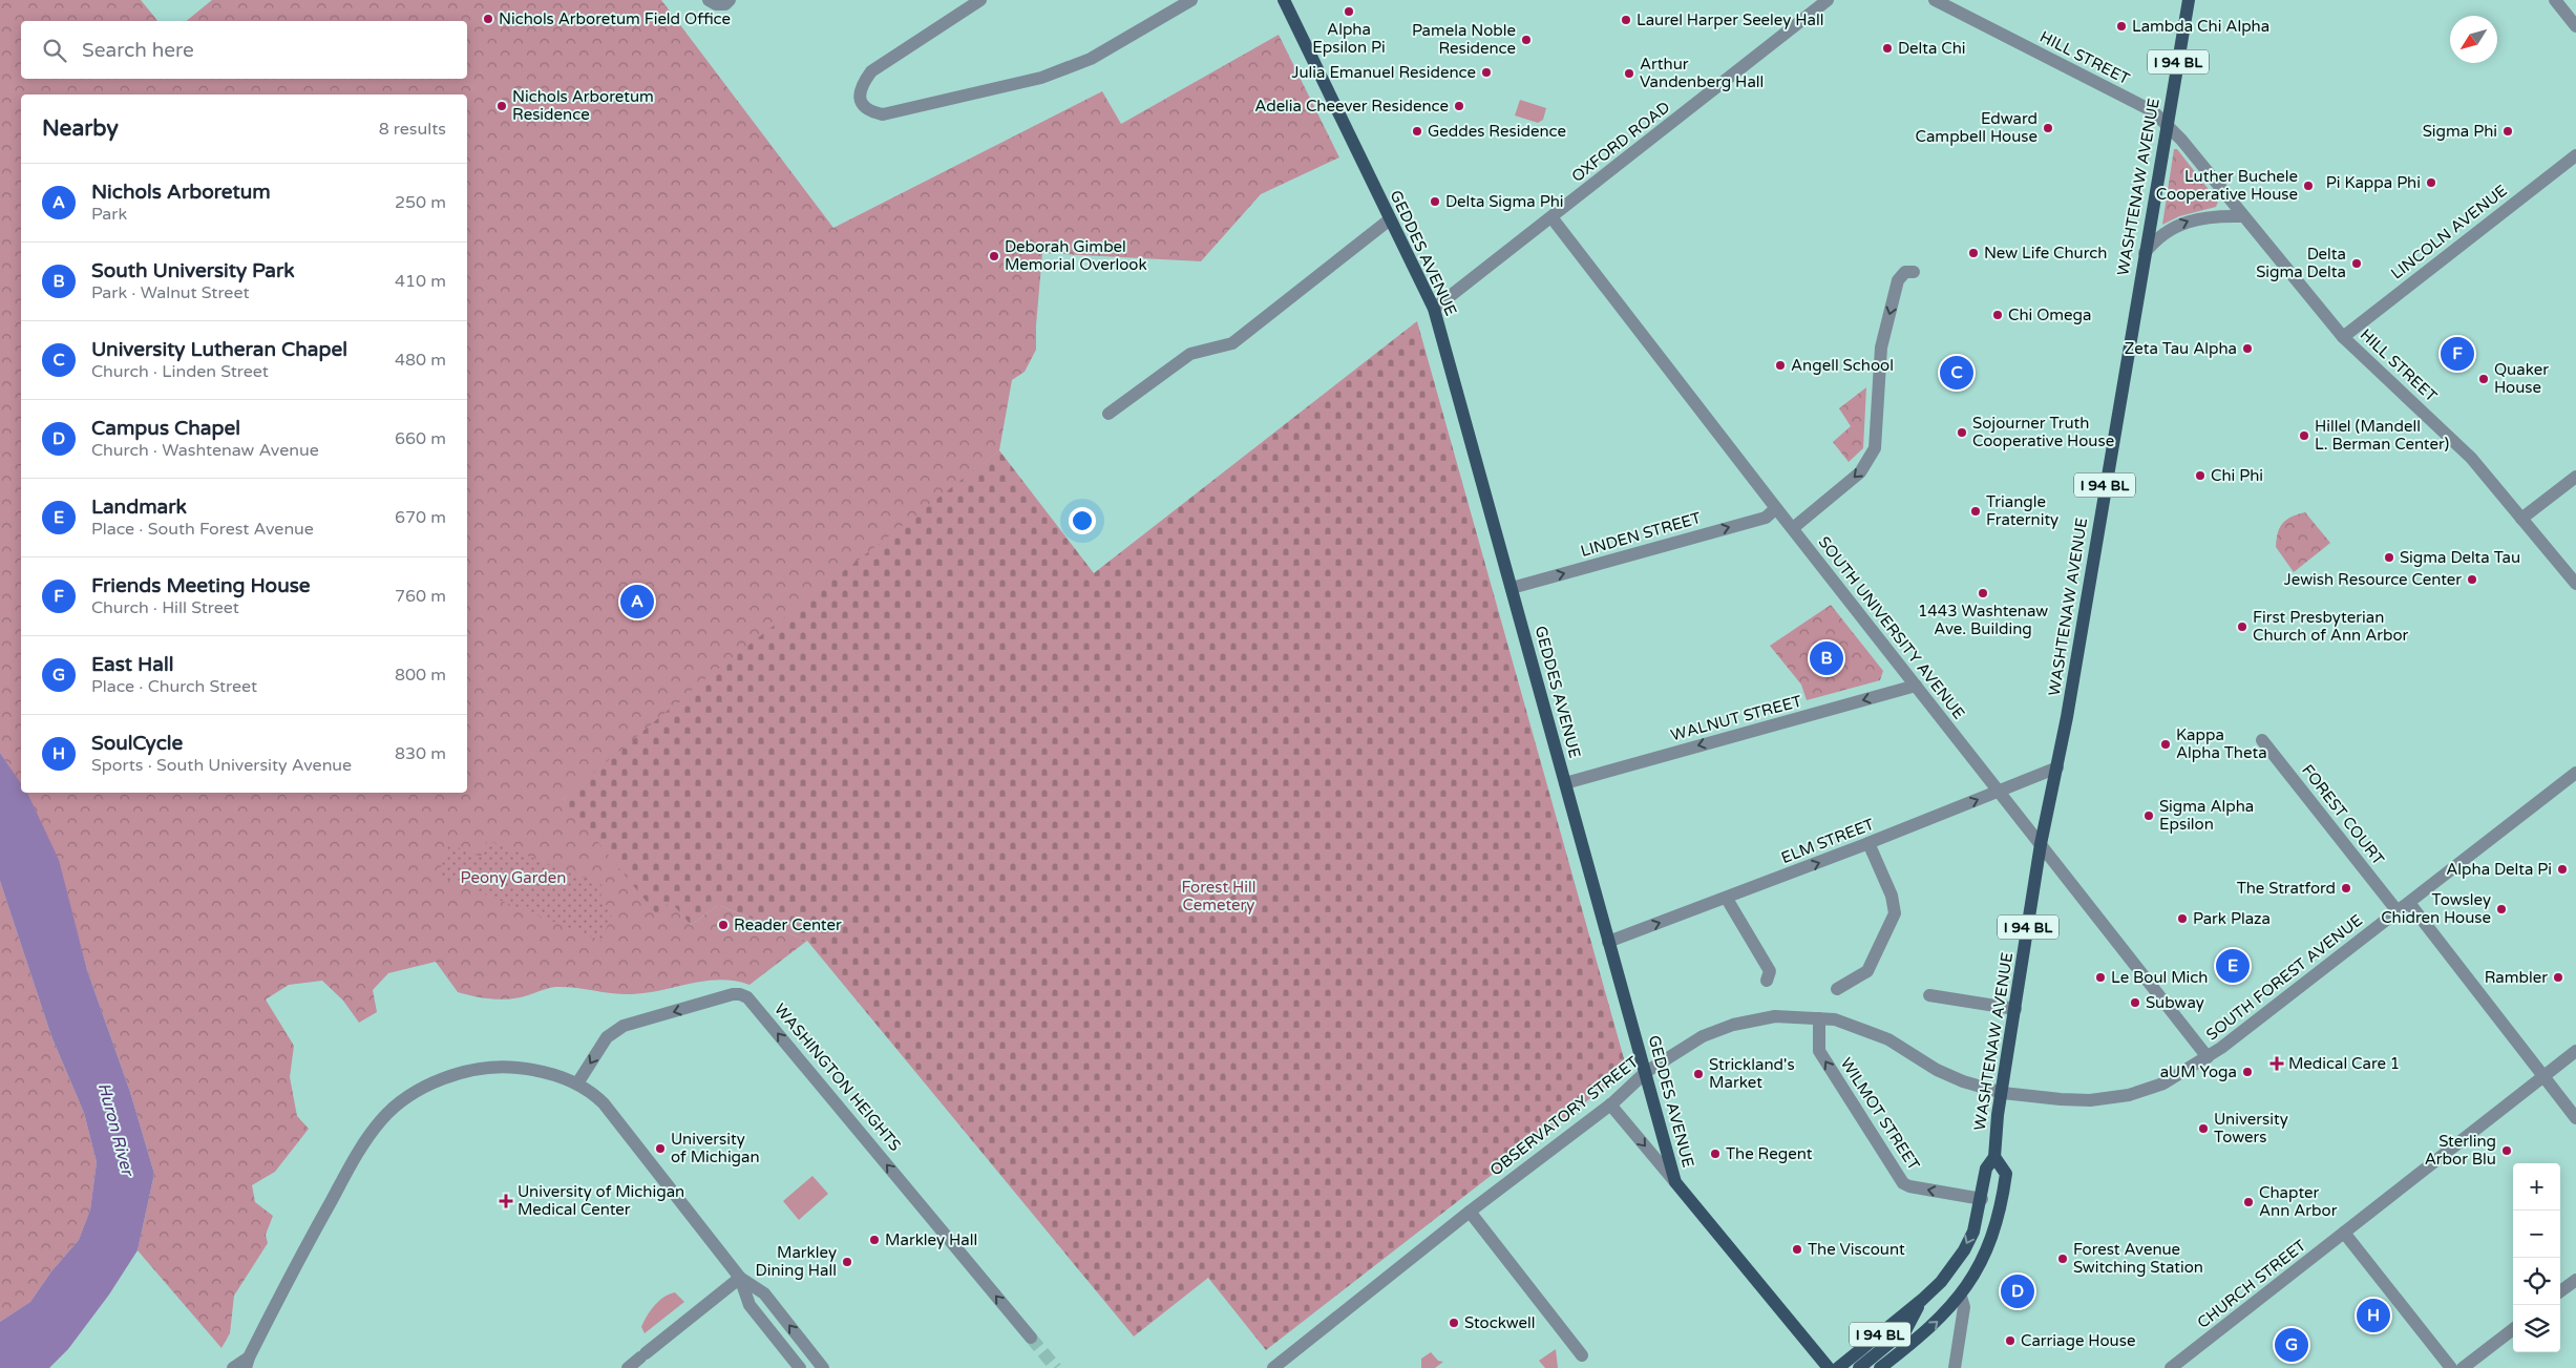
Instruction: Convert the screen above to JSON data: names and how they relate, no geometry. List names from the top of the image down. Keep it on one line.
{"streets":{"main road":["I 94 BL","WASHTENAW AVENUE","GEDDES AVENUE"],"street":["HILL STREET","OXFORD ROAD","LINCOLN AVENUE","LINDEN STREET","SOUTH UNIVERSITY AVENUE","WALNUT STREET","FOREST COURT","ELM STREET","SOUTH FOREST AVENUE","WASHINGTON HEIGHTS","WILMOT STREET","OBSERVATORY STREET","CHURCH STREET"]},"crossings":[["HILL STREET","WASHTENAW AVENUE"],["HILL STREET","LINCOLN AVENUE"],["OXFORD ROAD","GEDDES AVENUE"],["OXFORD ROAD","SOUTH UNIVERSITY AVENUE"],["WASHTENAW AVENUE","SOUTH UNIVERSITY AVENUE"],["WASHTENAW AVENUE","ELM STREET"],["WASHTENAW AVENUE","SOUTH FOREST AVENUE"],["WASHTENAW AVENUE","WILMOT STREET"],["WASHTENAW AVENUE","OBSERVATORY STREET"],["GEDDES AVENUE","LINDEN STREET"],["GEDDES AVENUE","WALNUT STREET"],["GEDDES AVENUE","ELM STREET"],["GEDDES AVENUE","OBSERVATORY STREET"],["LINDEN STREET","SOUTH UNIVERSITY AVENUE"],["SOUTH UNIVERSITY AVENUE","WALNUT STREET"],["SOUTH UNIVERSITY AVENUE","ELM STREET"],["SOUTH UNIVERSITY AVENUE","SOUTH FOREST AVENUE"],["FOREST COURT","SOUTH FOREST AVENUE"],["SOUTH FOREST AVENUE","OBSERVATORY STREET"],["WILMOT STREET","OBSERVATORY STREET"]],"one_way":["LINDEN STREET","WALNUT STREET","ELM STREET","WASHINGTON HEIGHTS","WILMOT STREET"],"water":["Huron River"],"parks":["Peony Garden","Forest Hill Cemetery"],"places":{"other":["Alpha Epsilon Pi","Nichols Arboretum Field Office","Laurel Harper Seeley Hall","Lambda Chi Alpha","Pamela Noble Residence","Delta Chi","Julia Emanuel Residence","Arthur Vandenberg Hall","Nichols Arboretum Residence","Adelia Cheever Residence","Edward Campbell House","Geddes Residence","Sigma Phi","Pi Kappa Phi","Luther Buchele Cooperative House","Delta Sigma Phi","New Life Church","Deborah Gimbel Memorial Overlook","Delta Sigma Delta","Chi Omega","Zeta Tau Alpha","Angell School","Quaker House","Sojourner Truth Cooperative House","Hillel (Mandell L. Berman Center)","Chi Phi","Triangle Fraternity","Sigma Delta Tau","Jewish Resource Center","1443 Washtenaw Ave. Building","First Presbyterian Church of Ann Arbor","Kappa Alpha Theta","Sigma Alpha Epsilon","Alpha Delta Pi","The Stratford","Towsley Chidren House","Park Plaza","Reader Center","Le Boul Mich","Rambler","Subway","aUM Yoga","Strickland's Market","University Towers","University of Michigan","Sterling Arbor Blu","The Regent","Chapter Ann Arbor","Markley Hall","The Viscount","Forest Avenue Switching Station","Markley Dining Hall","Stockwell","Carriage House"],"health":["Medical Care 1","University of Michigan Medical Center"]},"north":"bottom left","page":{"search":"Search here","heading":["Nearby","8 results"],"list":[{"mark":"A","name":"Nichols Arboretum","note":"Park","value":"250 m"},{"mark":"B","name":"South University Park","note":"Park · Walnut Street","value":"410 m"},{"mark":"C","name":"University Lutheran Chapel","note":"Church · Linden Street","value":"480 m"},{"mark":"D","name":"Campus Chapel","note":"Church · Washtenaw Avenue","value":"660 m"},{"mark":"E","name":"Landmark","note":"Place · South Forest Avenue","value":"670 m"},{"mark":"F","name":"Friends Meeting House","note":"Church · Hill Street","value":"760 m"},{"mark":"G","name":"East Hall","note":"Place · Church Street","value":"800 m"},{"mark":"H","name":"SoulCycle","note":"Sports · South University Avenue","value":"830 m"}],"pins":["F","C","A","B","E","D","H","G"],"map_buttons":["+","−"]}}
